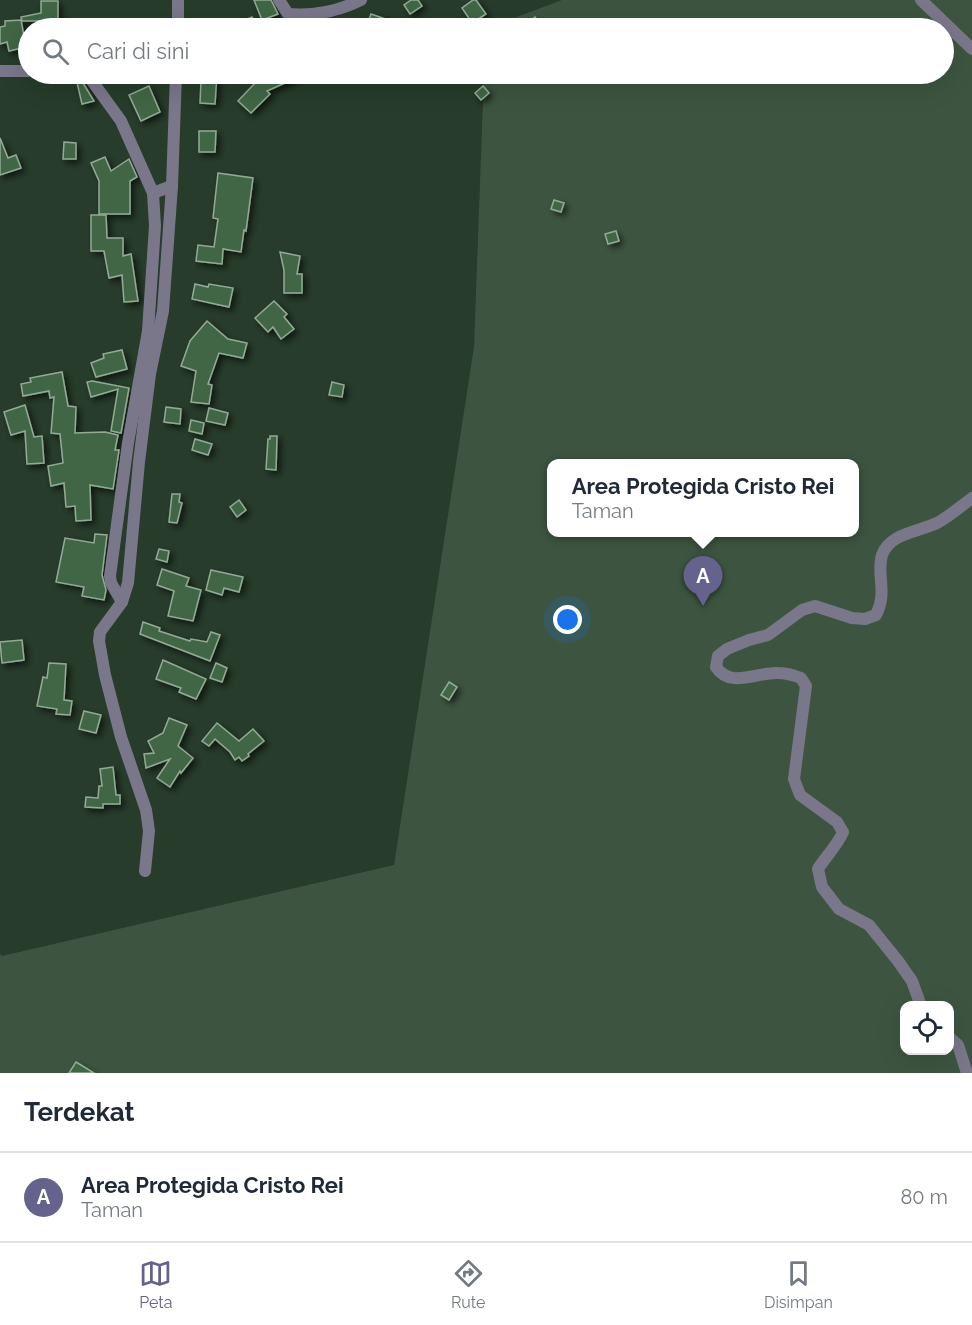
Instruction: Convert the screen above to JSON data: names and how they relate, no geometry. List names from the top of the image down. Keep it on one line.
{"page":{"search":"Cari di sini","popup":["Area Protegida Cristo Rei","Taman"],"pins":"A","heading":"Terdekat","list":[{"mark":"A","name":"Area Protegida Cristo Rei","note":"Taman","value":"80 m"}],"nav":["Peta","Rute","Disimpan"]}}
